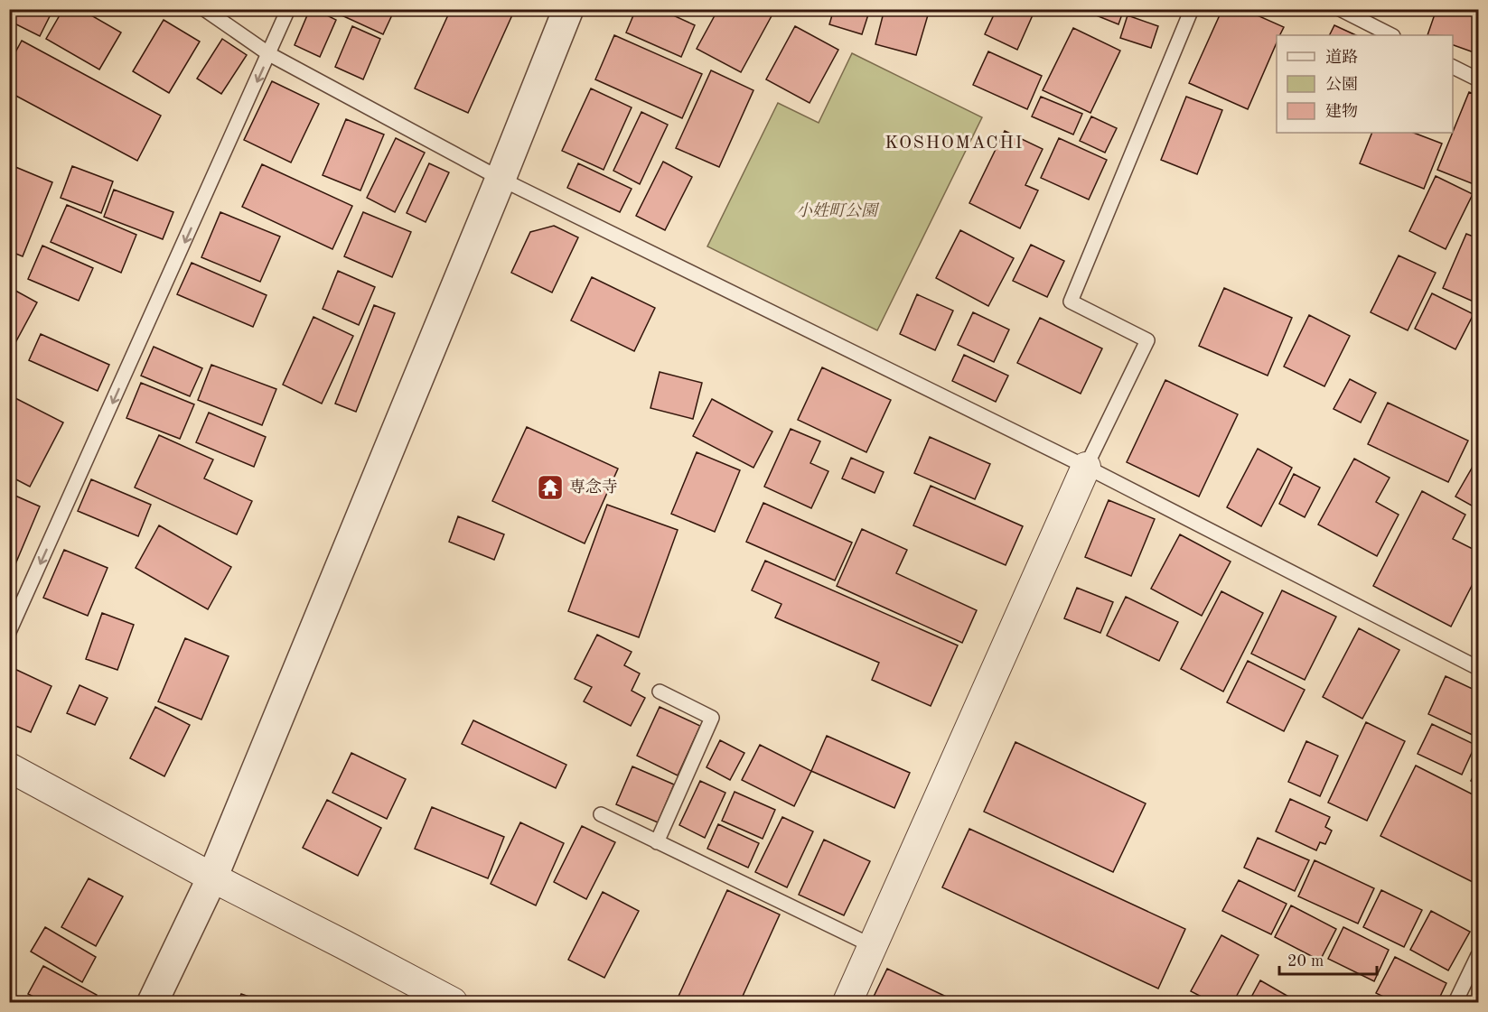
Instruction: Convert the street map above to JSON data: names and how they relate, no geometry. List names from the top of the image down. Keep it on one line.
{"districts":["KOSHOMACHI"],"parks":["小姓町公園"],"places":{"temple":["専念寺"]},"legend":["道路","公園","建物"],"scale_bar":"20 m"}
